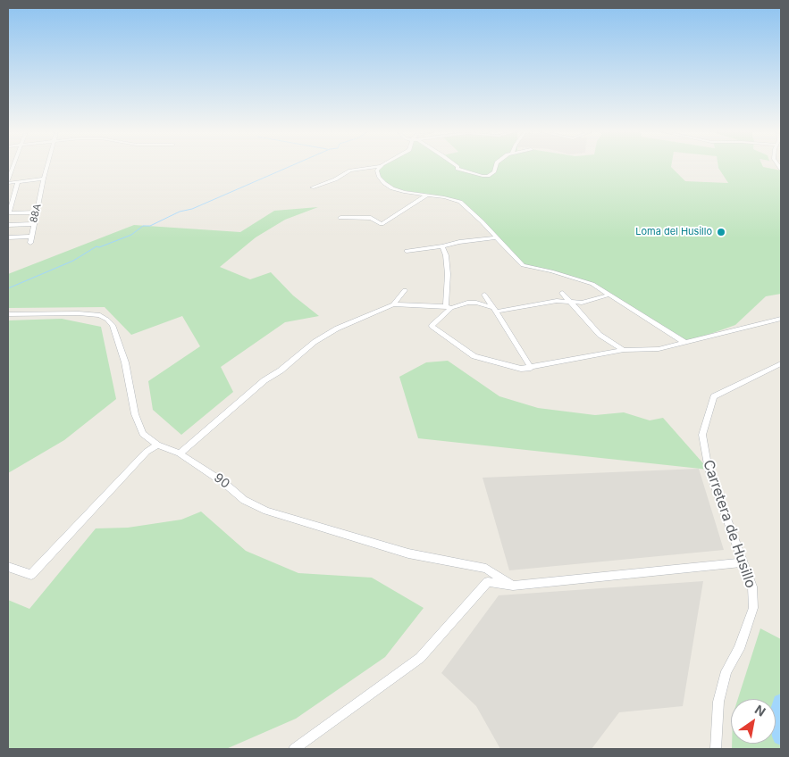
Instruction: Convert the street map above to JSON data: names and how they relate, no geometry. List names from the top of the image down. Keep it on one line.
{"streets":{"street":["88A","90","Carretera de Husillo"]},"places":["Loma del Husillo"],"north":"top right"}
